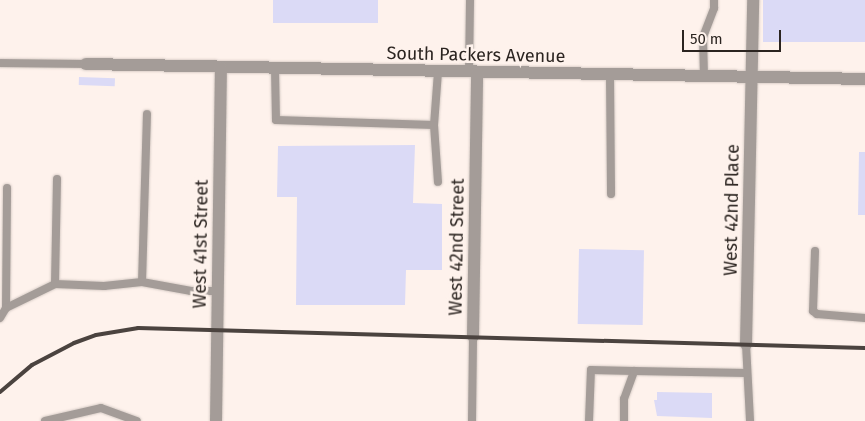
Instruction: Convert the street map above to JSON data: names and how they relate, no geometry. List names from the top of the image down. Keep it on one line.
{"streets":{"street":["South Packers Avenue","West 42nd Place","West 41st Street","West 42nd Street"]},"crossings":[["South Packers Avenue","West 42nd Place"],["South Packers Avenue","West 41st Street"],["South Packers Avenue","West 42nd Street"]],"scale_bar":"50 m"}
